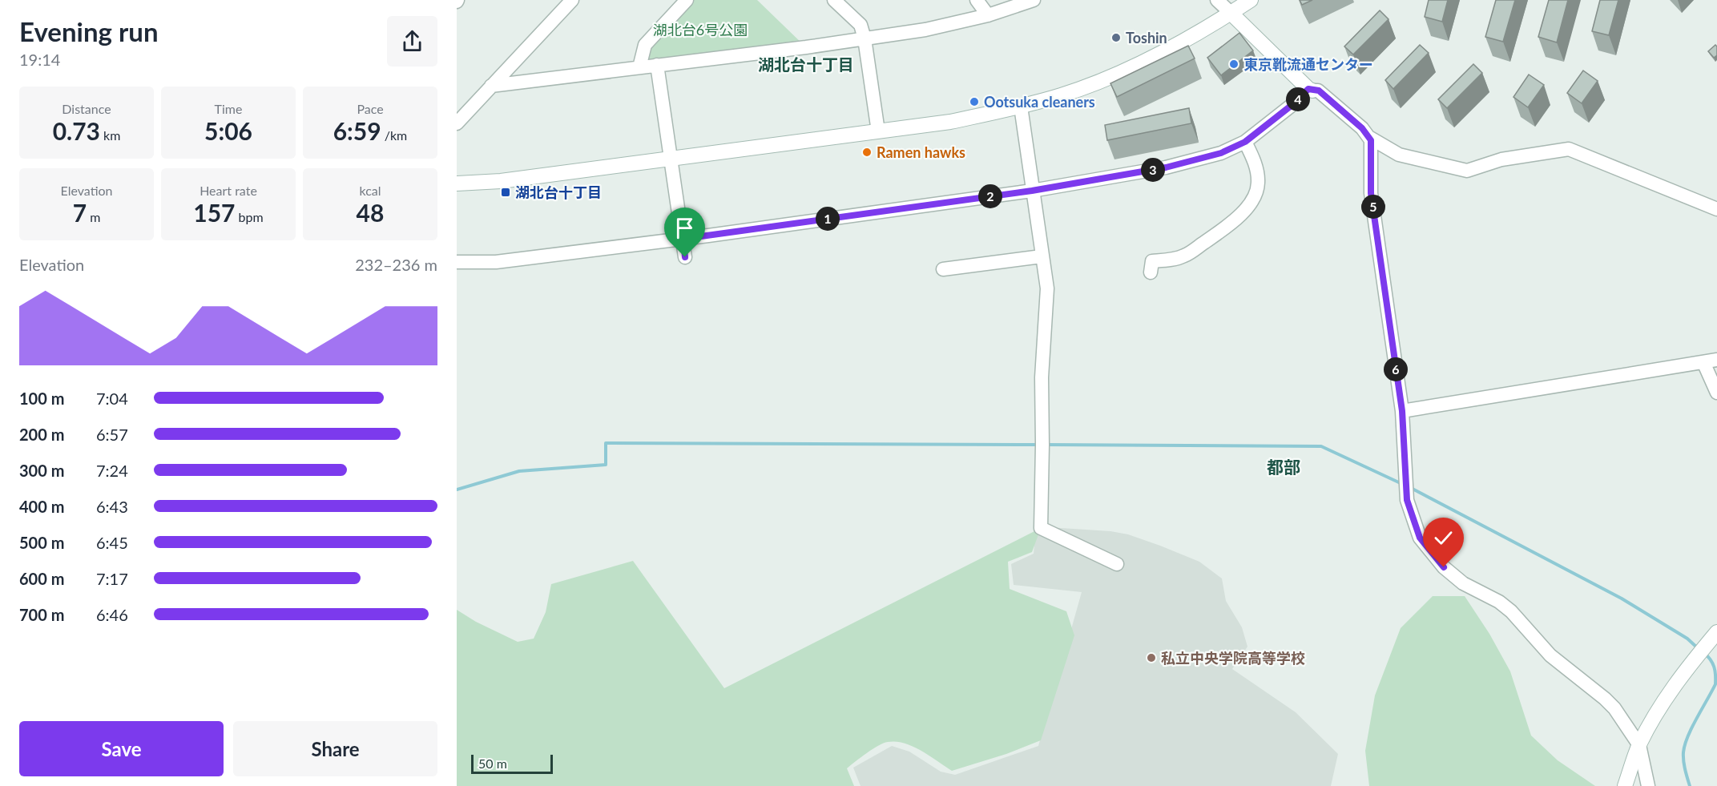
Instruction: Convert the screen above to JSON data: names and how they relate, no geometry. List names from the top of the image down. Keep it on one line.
{"districts":["湖北台十丁目","都部"],"parks":["湖北台6号公園"],"places":{"other":["Toshin","東京靴流通センター","Ootsuka cleaners","Ramen hawks","私立中央学院高等学校"],"transit":["湖北台十丁目"]},"scale_bar":"50 m","page":{"heading":["Evening run","19:14"],"stats":[["Distance","0.73 km"],["Time","5:06"],["Pace","6:59 /km"],["Elevation","7 m"],["Heart rate","157 bpm"],["kcal","48"]],"pins":["4","3","2","5","1","6"],"chart":["Elevation","232–236 m"],"list":[{"name":"100 m","note":"7:04"},{"name":"200 m","note":"6:57"},{"name":"300 m","note":"7:24"},{"name":"400 m","note":"6:43"},{"name":"500 m","note":"6:45"},{"name":"600 m","note":"7:17"},{"name":"700 m","note":"6:46"}],"buttons":["Save","Share"],"scale":"50 m"}}
